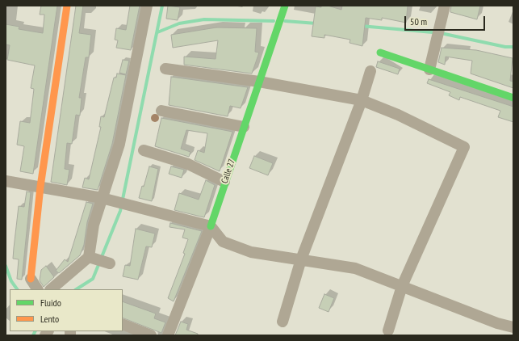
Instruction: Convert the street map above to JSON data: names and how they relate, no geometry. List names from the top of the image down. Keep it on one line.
{"streets":{"street":["Calle 27"]},"legend":["Fluido","Lento"],"scale_bar":"50 m"}
